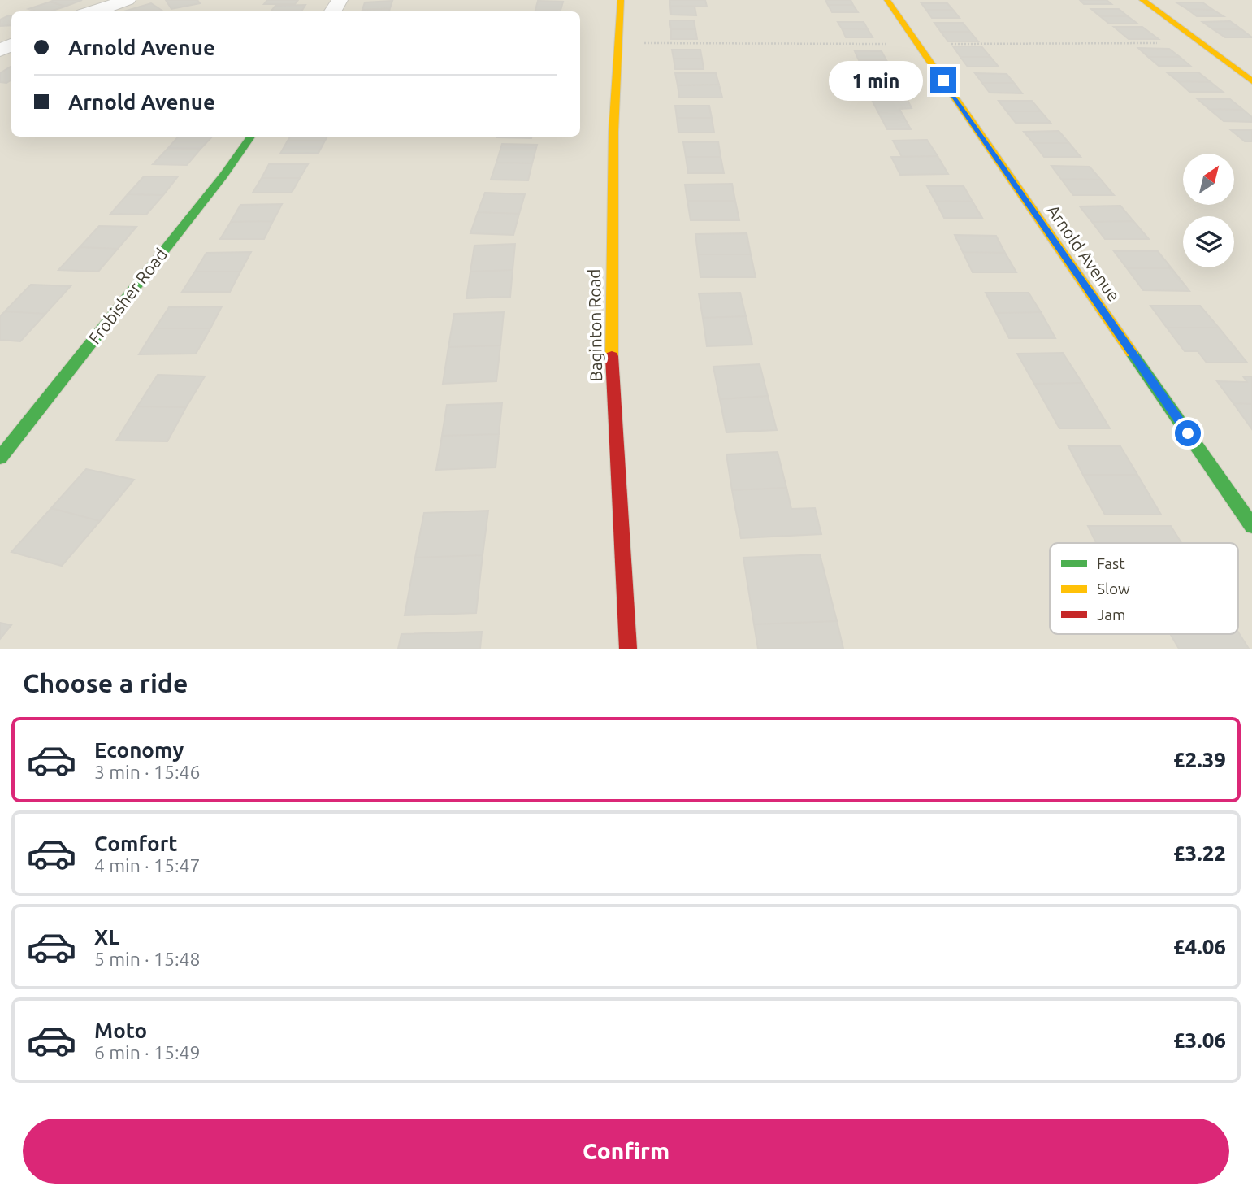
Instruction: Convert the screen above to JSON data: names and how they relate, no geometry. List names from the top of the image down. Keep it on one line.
{"streets":{"street":["Arnold Avenue","Frobisher Road","Baginton Road"]},"legend":["Fast","Slow","Jam"],"north":"top right","page":{"banner":["Arnold Avenue","Arnold Avenue"],"bubble":"1 min","heading":"Choose a ride","list":[{"name":"Economy","note":"3 min · 15:46","value":"£2.39"},{"name":"Comfort","note":"4 min · 15:47","value":"£3.22"},{"name":"XL","note":"5 min · 15:48","value":"£4.06"},{"name":"Moto","note":"6 min · 15:49","value":"£3.06"}],"buttons":"Confirm"}}
